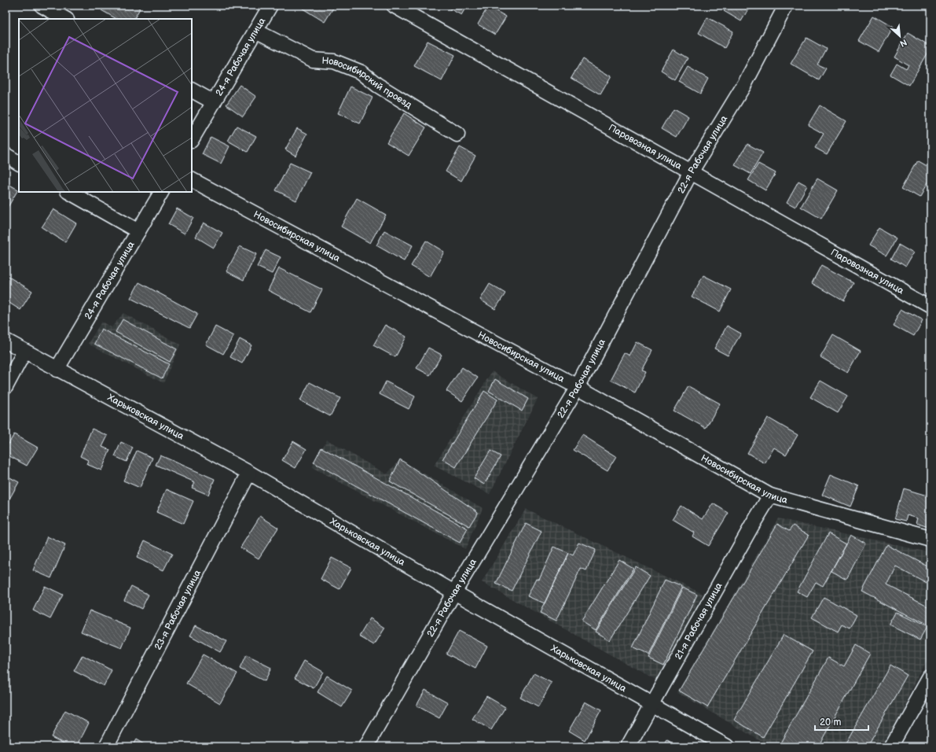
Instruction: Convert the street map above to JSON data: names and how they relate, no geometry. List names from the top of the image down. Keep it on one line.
{"streets":{"street":["24-я Рабочая улица","Новосибирский проезд","Паровозная улица","22-я Рабочая улица","Новосибирская улица","Харьковская улица","23-я Рабочая улица","21-я Рабочая улица"]},"crossings":[["24-я Рабочая улица","Новосибирский проезд"],["24-я Рабочая улица","Харьковская улица"],["Паровозная улица","22-я Рабочая улица"],["22-я Рабочая улица","Новосибирская улица"],["22-я Рабочая улица","Харьковская улица"],["Новосибирская улица","21-я Рабочая улица"],["Харьковская улица","23-я Рабочая улица"],["Харьковская улица","21-я Рабочая улица"]],"scale_bar":"20 m","north":"bottom right"}
